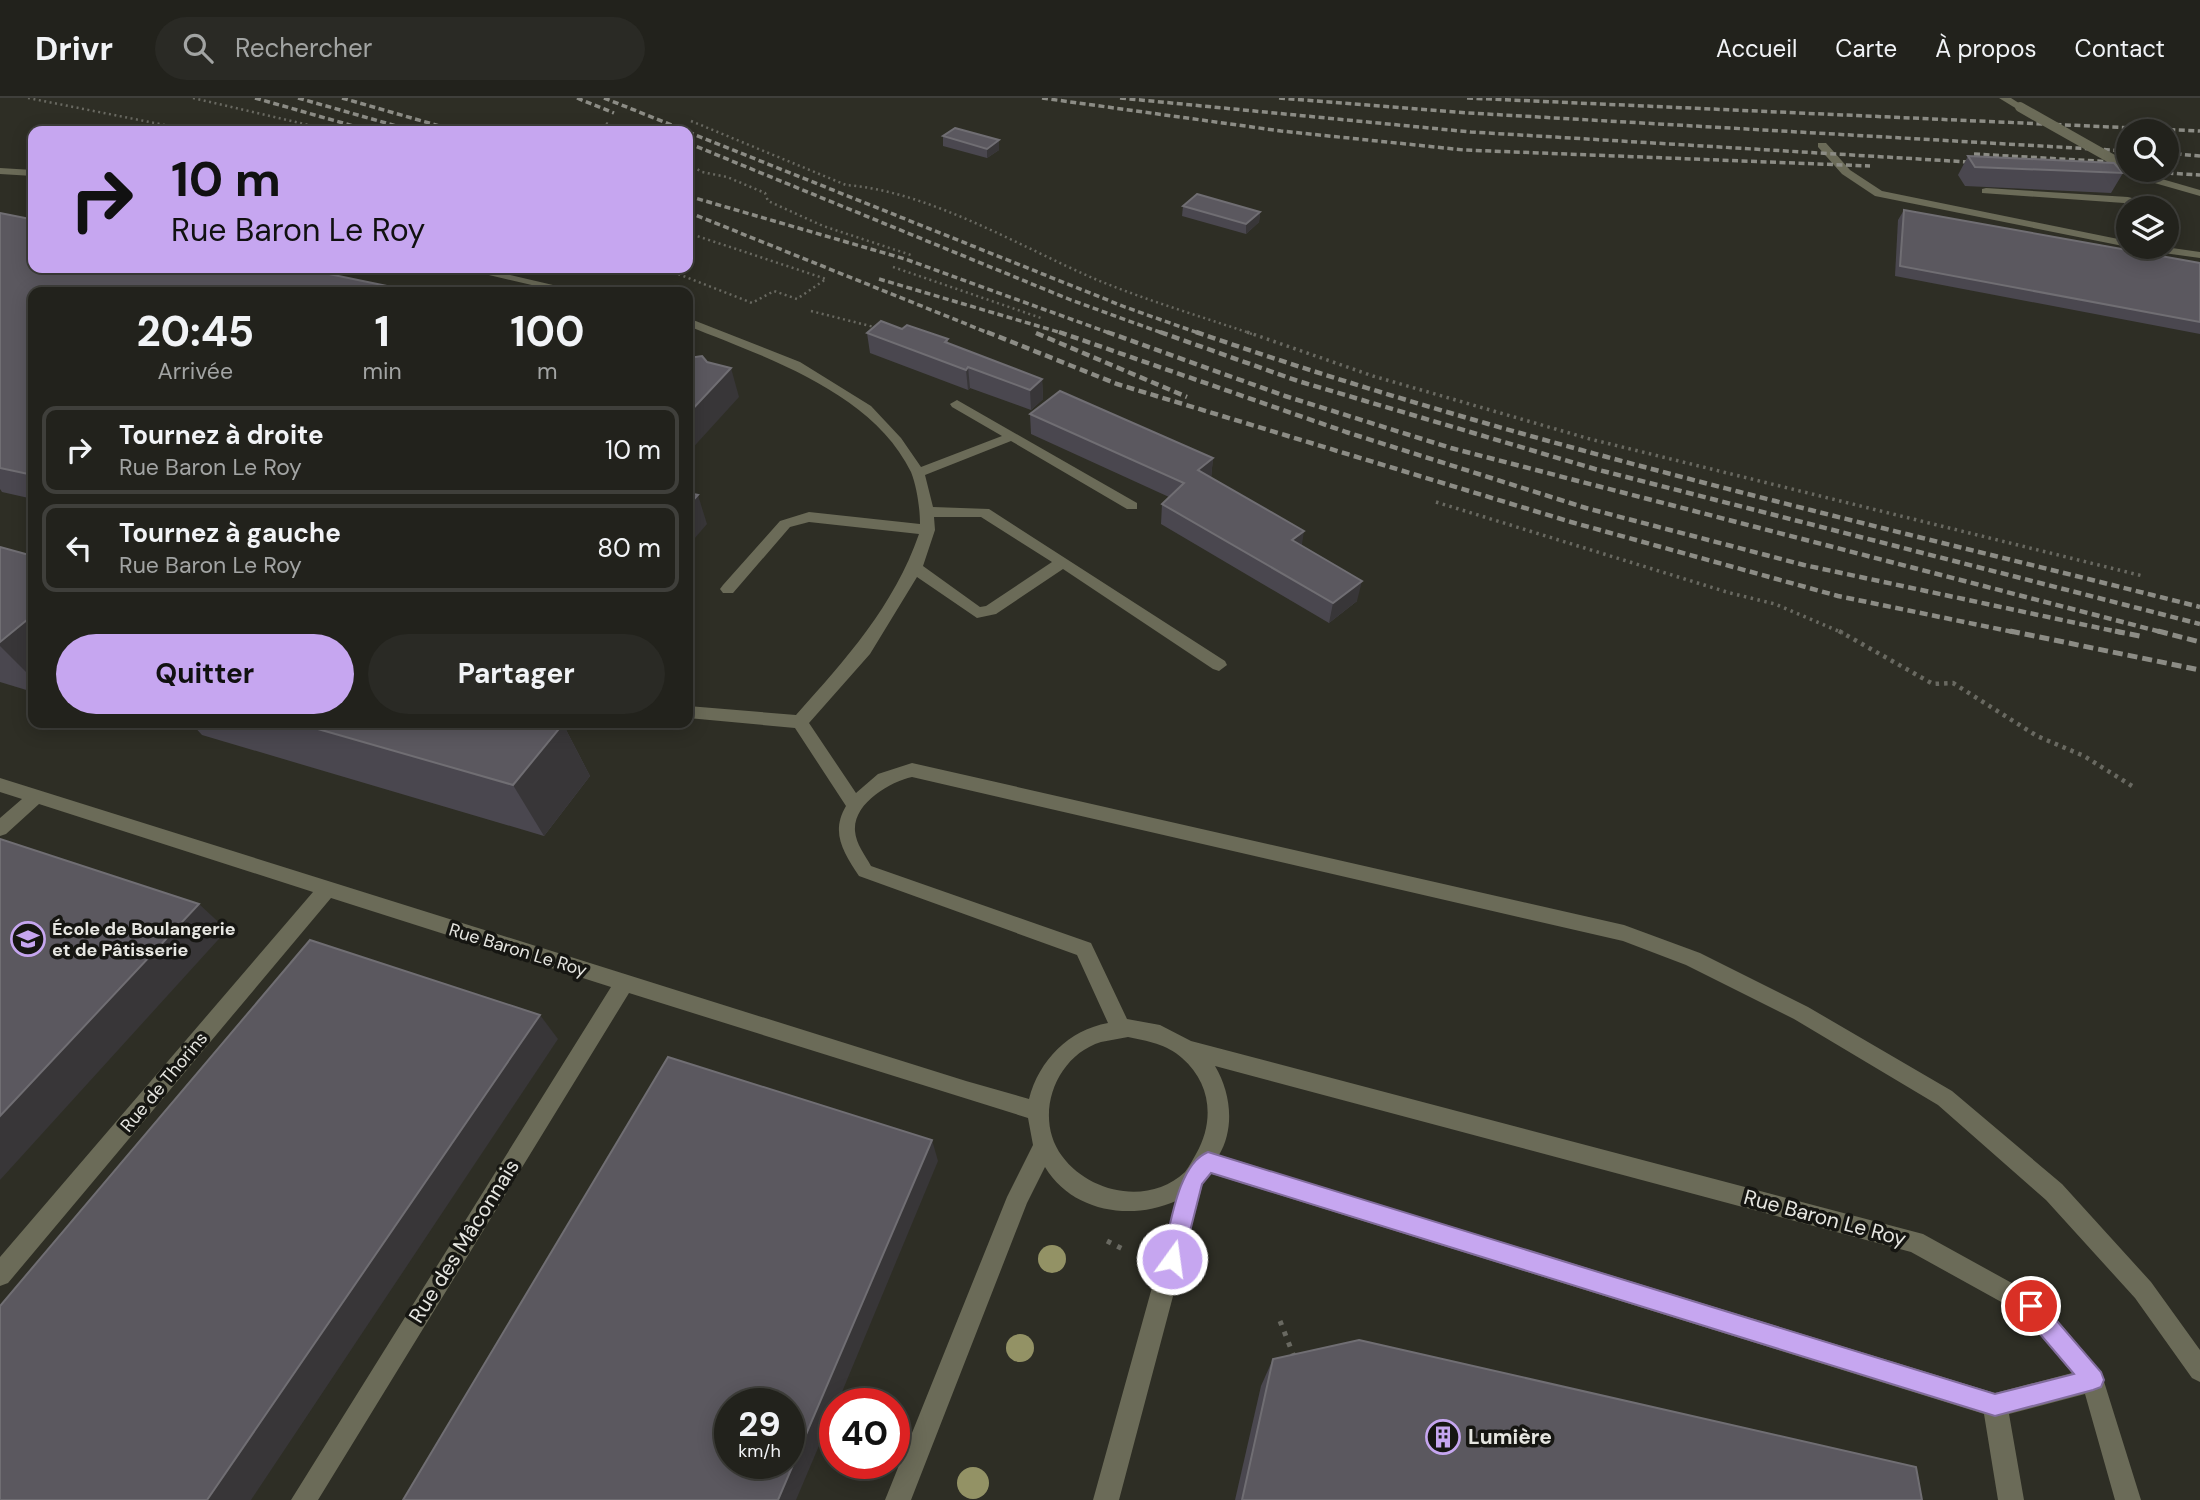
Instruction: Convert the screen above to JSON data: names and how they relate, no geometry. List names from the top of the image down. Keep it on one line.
{"streets":{"street":["Rue Baron Le Roy","Rue de Thorins","Rue des Mâconnais"]},"crossings":[["Rue Baron Le Roy","Rue de Thorins"],["Rue Baron Le Roy","Rue des Mâconnais"]],"places":{"school or university":["École de Boulangerie et de Pâtisserie"],"building":["Lumière"]},"page":{"header":"Drivr","search":"Rechercher","nav":["Accueil","Carte","À propos","Contact"],"turn":["10 m","Rue Baron Le Roy"],"eta":["20:45","Arrivée","1","min","100","m"],"list":[{"name":"Tournez à droite","note":"Rue Baron Le Roy","value":"10 m"},{"name":"Tournez à gauche","note":"Rue Baron Le Roy","value":"80 m"}],"buttons":["Quitter","Partager"],"speed":"29 km/h","limit":"40"}}
